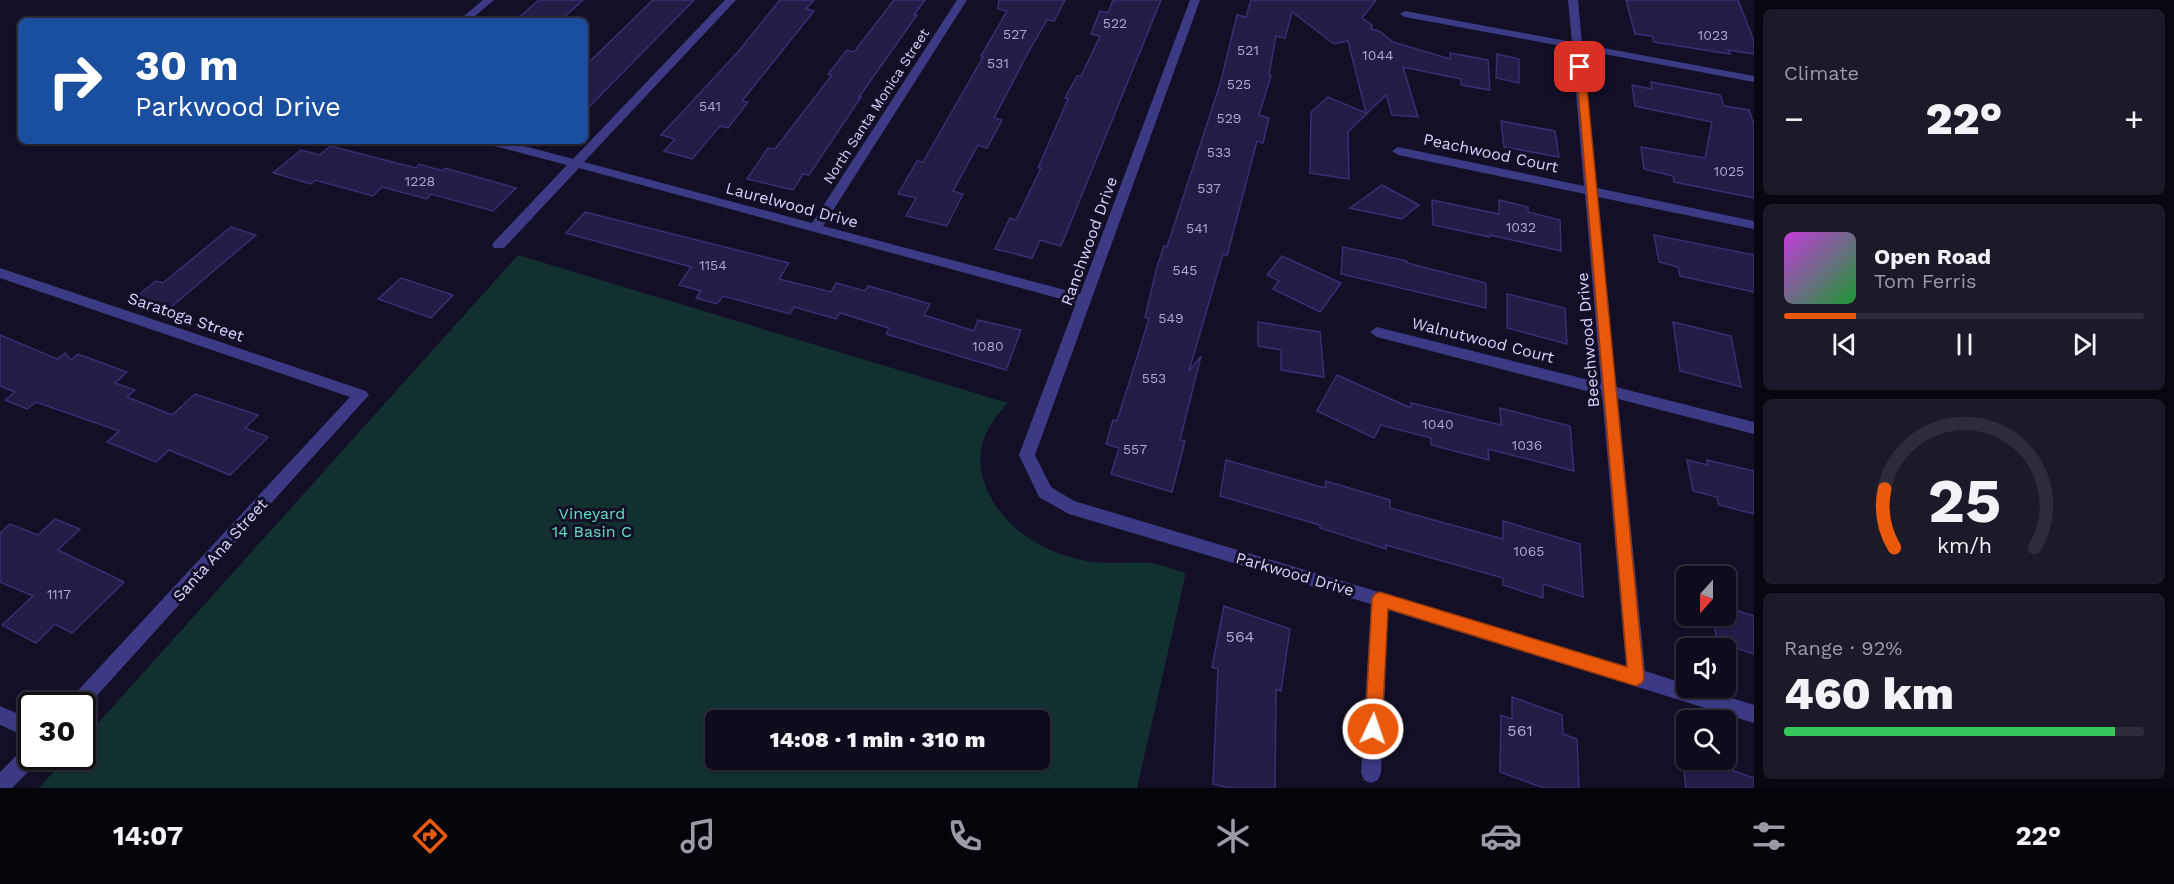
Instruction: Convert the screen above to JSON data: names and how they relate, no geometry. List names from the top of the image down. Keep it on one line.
{"streets":{"street":["North Santa Monica Street","Peachwood Court","Laurelwood Drive","Ranchwood Drive","Saratoga Street","Walnutwood Court","Beechwood Drive","Santa Ana Street","Parkwood Drive"]},"crossings":[["North Santa Monica Street","Laurelwood Drive"],["Peachwood Court","Beechwood Drive"],["Laurelwood Drive","Ranchwood Drive"],["Ranchwood Drive","Parkwood Drive"],["Saratoga Street","Santa Ana Street"],["Walnutwood Court","Beechwood Drive"],["Beechwood Drive","Parkwood Drive"]],"parks":["Vineyard 14 Basin C"],"house_numbers":["522","527","1023","521","1044","531","525","541","529","533","1025","1228","537","1032","541","1154","545","549","1080","553","1040","1036","557","1065","1117","564","561"],"north":"bottom","page":{"tile":["Climate",["Range · 92%","460 km"]],"turn":["30 m","Parkwood Drive"],"heat":["−","22°","+"],"song":["Open Road","Tom Ferris"],"limit":"30","trip":"14:08 · 1 min · 310 m","tabs":["14:07","22°"],"gauge":["25","km/h"]}}
